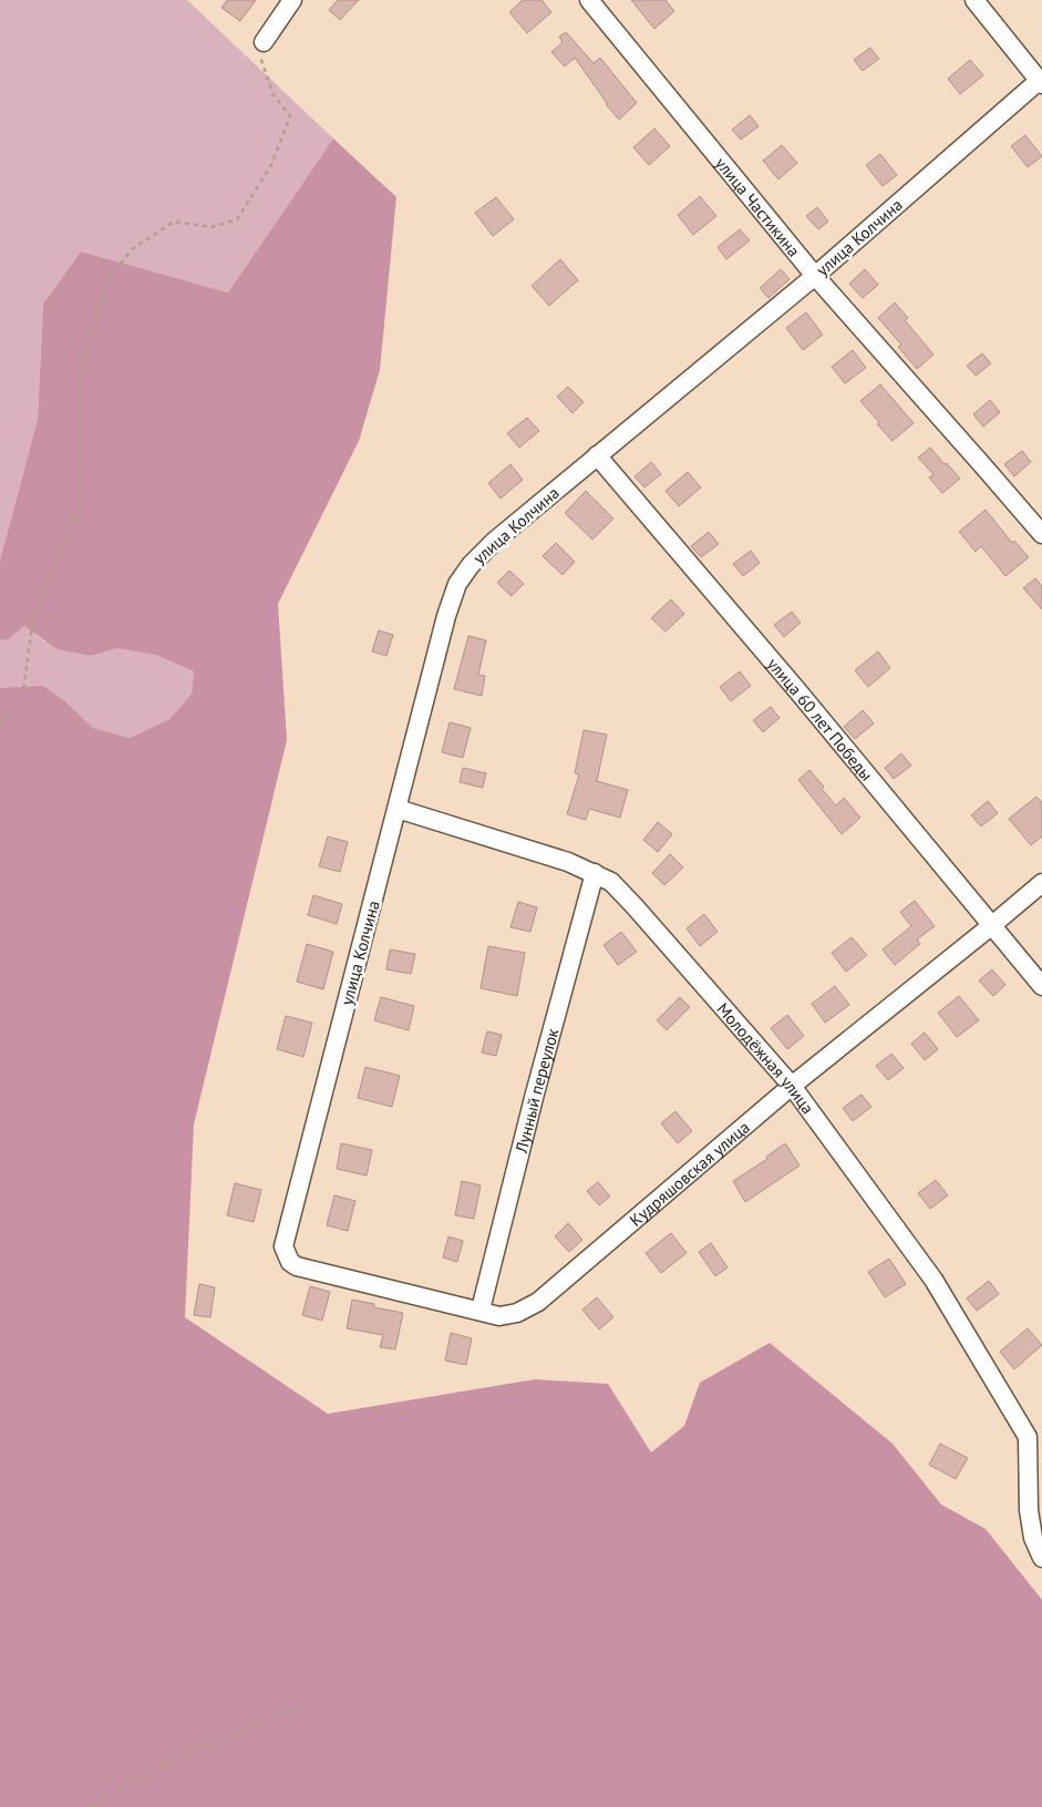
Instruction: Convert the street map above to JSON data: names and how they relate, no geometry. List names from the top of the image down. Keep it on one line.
{"streets":{"street":["улица Частикина","улица Колчина","улица 60 лет Победы","Молодёжная улица","Лунный переулок","Кудряшовская улица"]},"crossings":[["улица Частикина","улица Колчина"],["улица Колчина","улица 60 лет Победы"],["улица Колчина","Молодёжная улица"],["улица Колчина","Кудряшовская улица"],["улица 60 лет Победы","Кудряшовская улица"],["Молодёжная улица","Лунный переулок"],["Молодёжная улица","Кудряшовская улица"],["Лунный переулок","Кудряшовская улица"]]}
